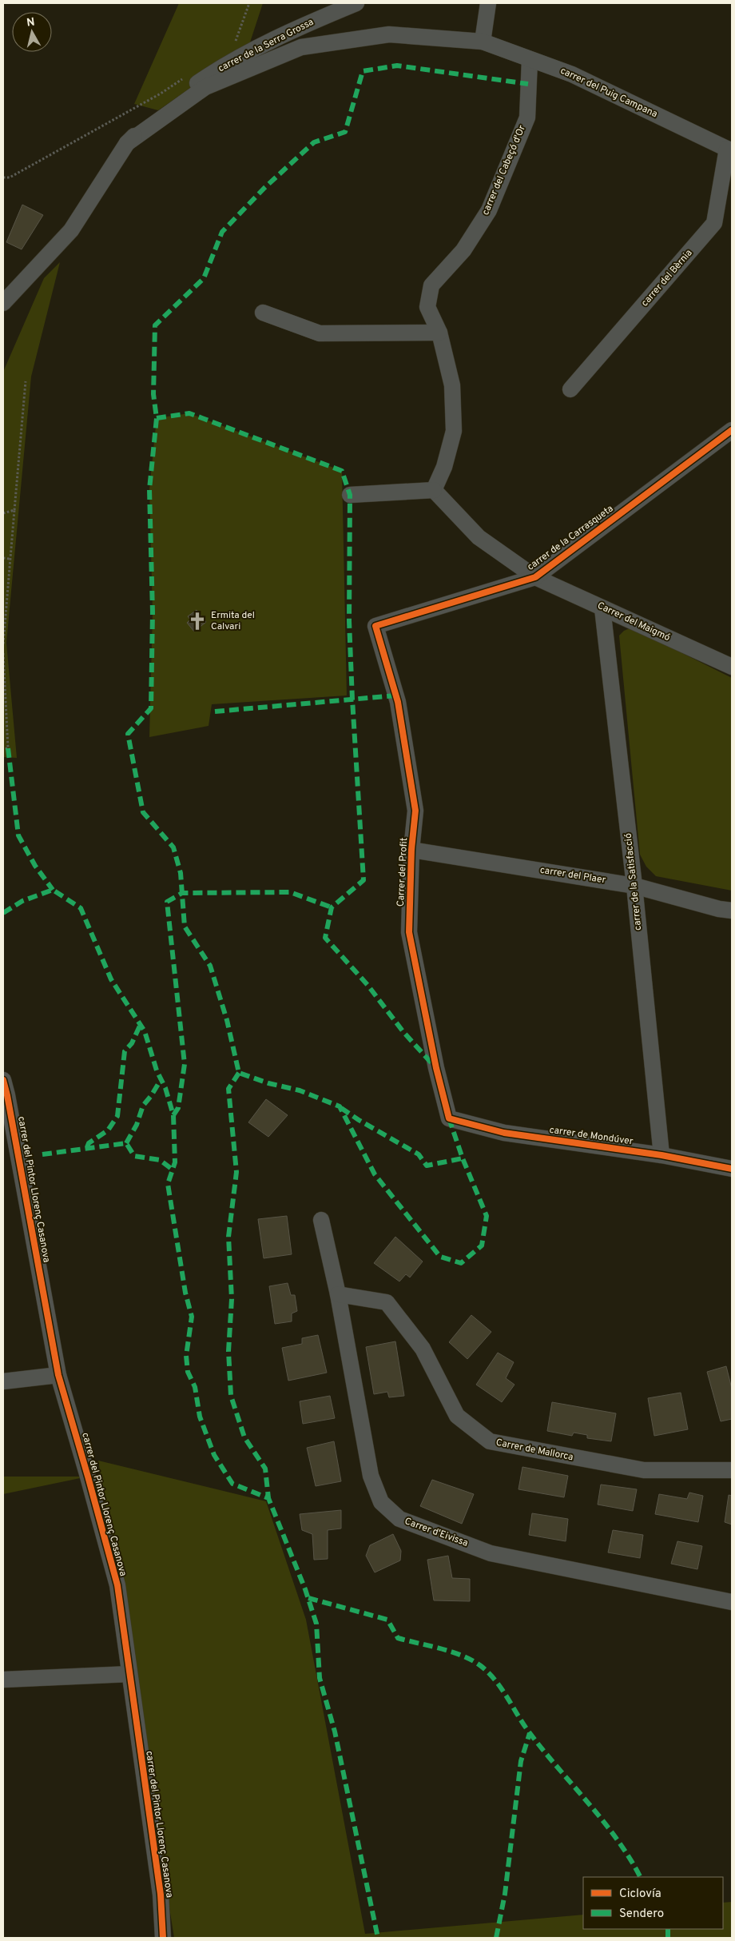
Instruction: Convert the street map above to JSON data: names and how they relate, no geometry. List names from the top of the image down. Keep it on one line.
{"streets":{"street":["carrer de la Serra Grossa","carrer del Puig Campana","carrer del Cabeçó d'Or","carrer del Bèrnia","carrer de la Carrasqueta","Carrer del Maigmó","Carrer del Profit","carrer del Plaer","carrer de la Satisfacció","carrer de Mondúver","carrer del Pintor Llorenç Casanova","Carrer de Mallorca","Carrer d'Eivissa"]},"crossings":[["carrer de la Serra Grossa","carrer del Puig Campana"],["carrer del Puig Campana","carrer del Cabeçó d'Or"],["carrer del Puig Campana","carrer del Bèrnia"],["carrer de la Carrasqueta","Carrer del Maigmó"],["carrer de la Carrasqueta","Carrer del Profit"],["Carrer del Maigmó","carrer de la Satisfacció"],["Carrer del Profit","carrer del Plaer"],["Carrer del Profit","carrer de Mondúver"],["carrer del Plaer","carrer de la Satisfacció"],["carrer de la Satisfacció","carrer de Mondúver"],["Carrer de Mallorca","Carrer d'Eivissa"]],"places":{"church":["Ermita del Calvari"]},"legend":["Ciclovía","Sendero"],"north":"top"}
